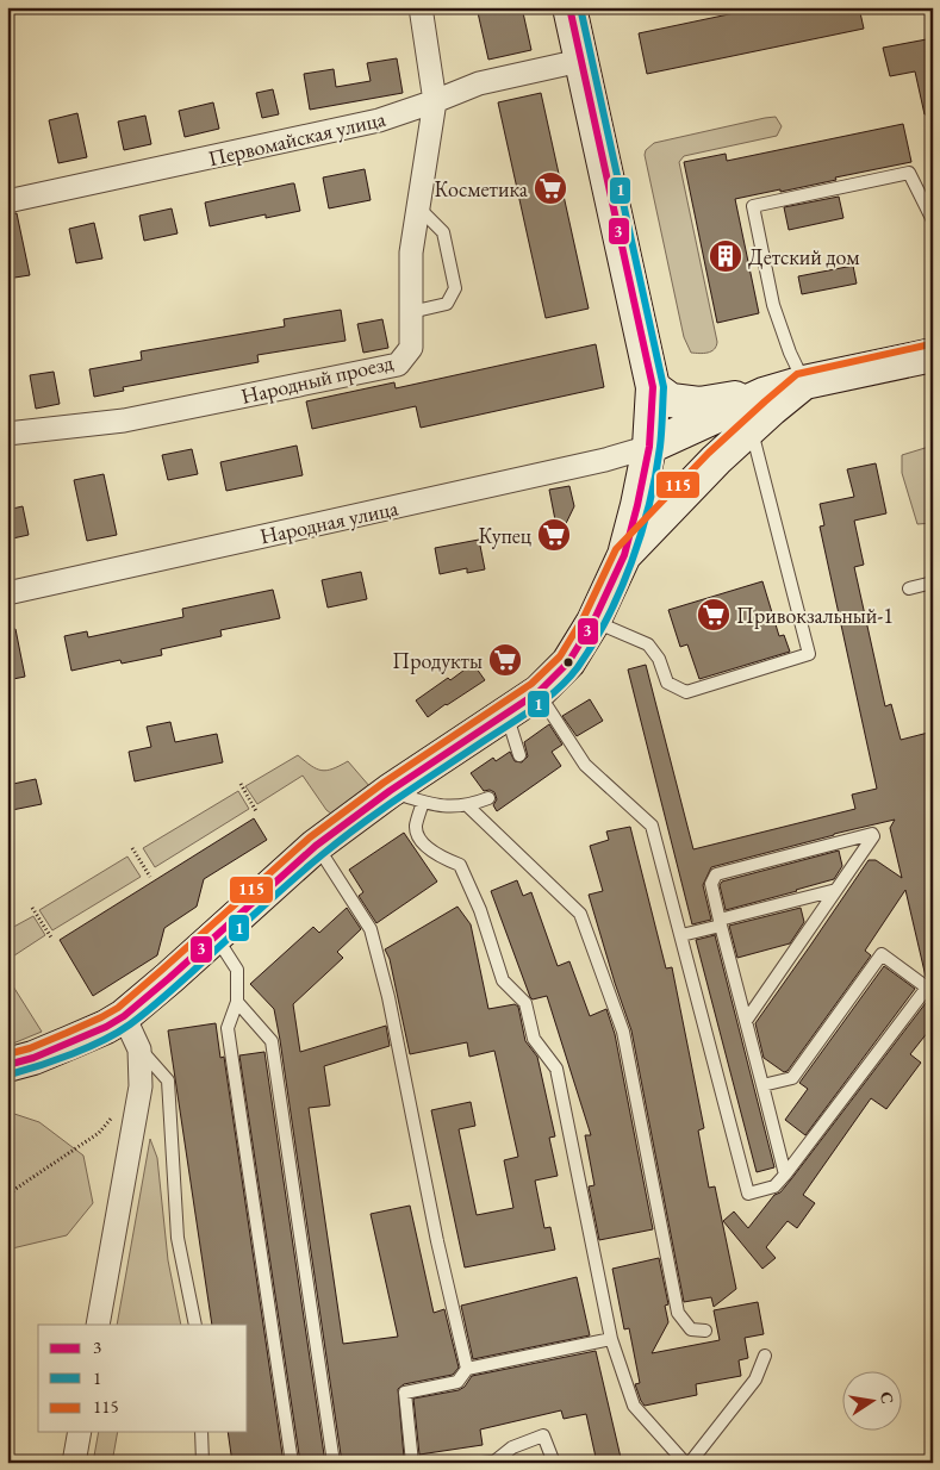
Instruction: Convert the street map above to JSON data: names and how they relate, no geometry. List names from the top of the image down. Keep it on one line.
{"streets":{"street":["Первомайская улица","Народный проезд","Народная улица"]},"crossings":[["Первомайская улица","Народный проезд"]],"places":{"supermarket":["Косметика","Купец","Привокзальный-1","Продукты"],"building":["Детский дом"]},"lines":["transit line 3","transit line 1","transit line 115"],"legend":["3","1","115"],"north":"right"}
